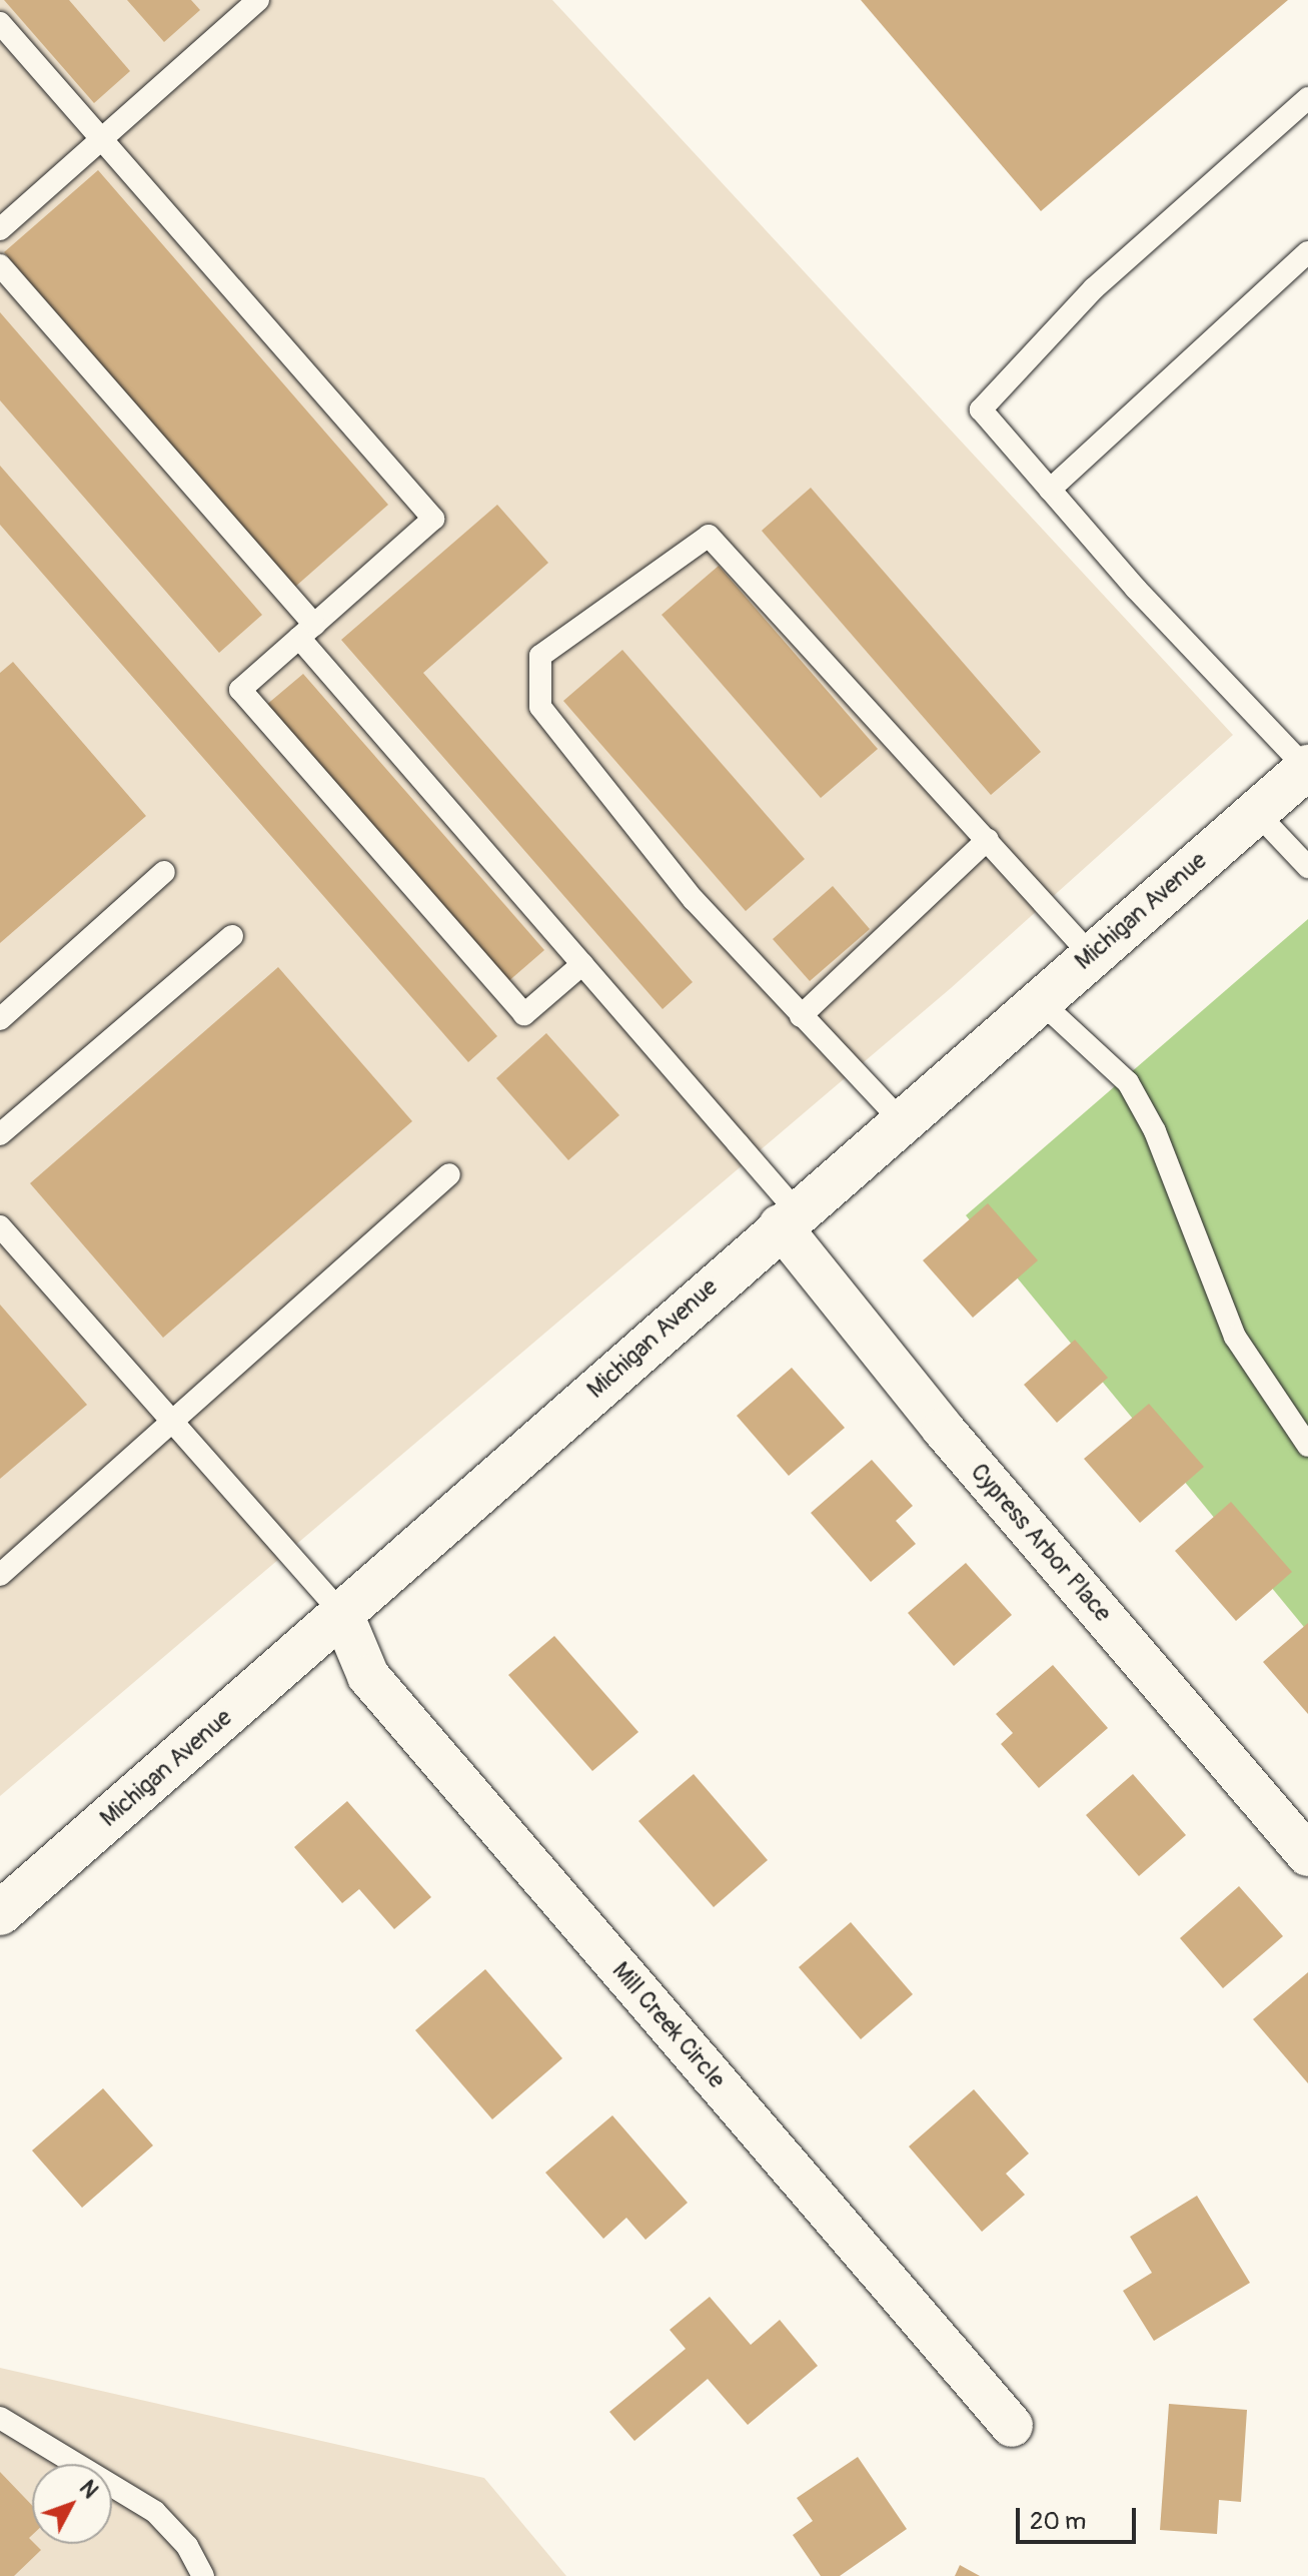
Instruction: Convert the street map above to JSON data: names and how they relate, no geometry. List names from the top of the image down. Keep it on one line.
{"streets":{"main road":["Michigan Avenue"],"street":["Cypress Arbor Place","Mill Creek Circle"]},"crossings":[["Michigan Avenue","Cypress Arbor Place"],["Michigan Avenue","Mill Creek Circle"]],"scale_bar":"20 m","north":"top right"}
